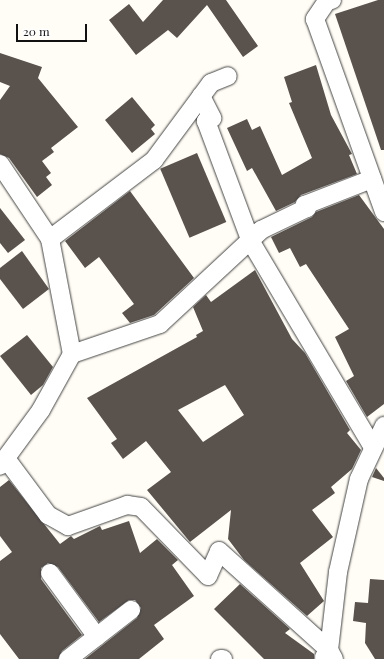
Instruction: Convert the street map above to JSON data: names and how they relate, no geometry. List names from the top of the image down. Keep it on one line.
{"scale_bar":"20 m"}
